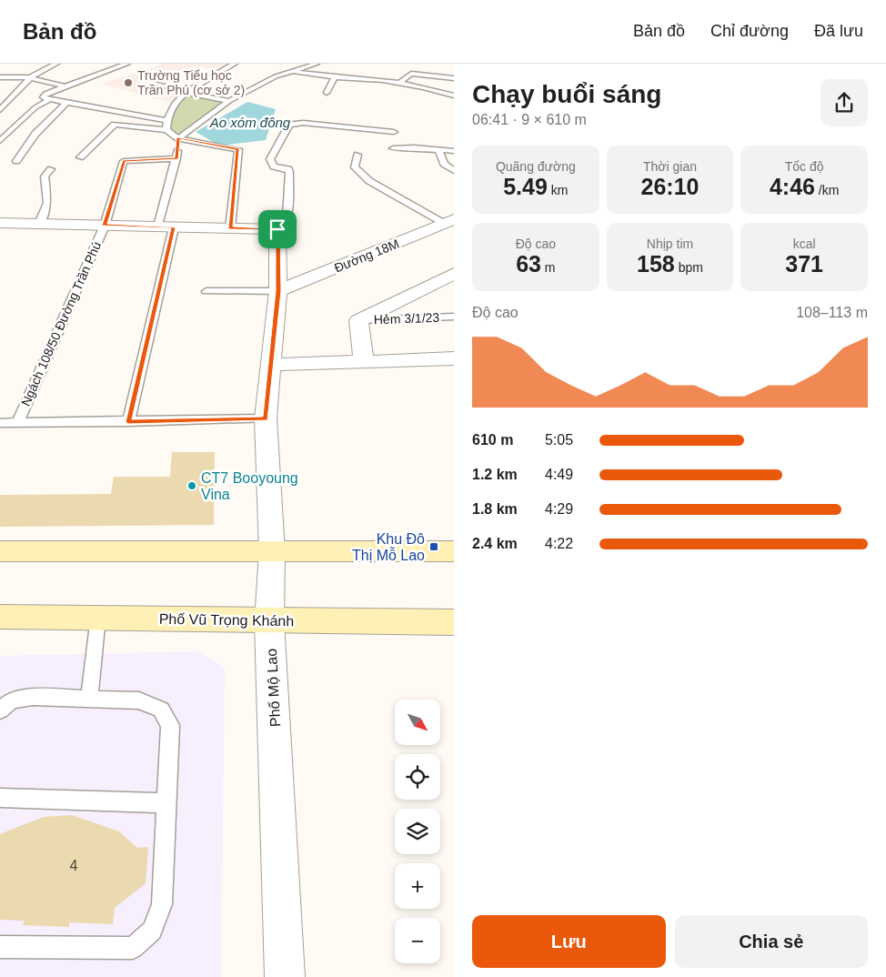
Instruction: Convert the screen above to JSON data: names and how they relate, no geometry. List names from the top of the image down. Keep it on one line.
{"streets":{"main road":["Phố Vũ Trọng Khánh"],"street":["Đường 18M","Phố Mộ Lao"],"lane":["Hẻm 3/1/23","Ngách 108/50 Đường Trần Phú"]},"crossings":[["Đường 18M","Phố Mộ Lao"],["Phố Vũ Trọng Khánh","Phố Mộ Lao"]],"water":["Ao xóm đông"],"places":{"other":["Trường Tiểu học Trần Phú (cơ sở 2)","CT7 Booyoung Vina"],"transit":["Khu Đô Thị Mỗ Lao"]},"house_numbers":["4"],"north":"bottom right","page":{"header":"Bản đồ","nav":["Bản đồ","Chỉ đường","Đã lưu"],"heading":["Chạy buổi sáng","06:41 · 9 × 610 m"],"stats":[["Quãng đường","5.49 km"],["Thời gian","26:10"],["Tốc độ","4:46 /km"],["Độ cao","63 m"],["Nhịp tim","158 bpm"],["kcal","371"]],"chart":["Độ cao","108–113 m"],"list":[{"name":"610 m","note":"5:05"},{"name":"1.2 km","note":"4:49"},{"name":"1.8 km","note":"4:29"},{"name":"2.4 km","note":"4:22"}],"map_buttons":["+","−"],"buttons":["Lưu","Chia sẻ"]}}
